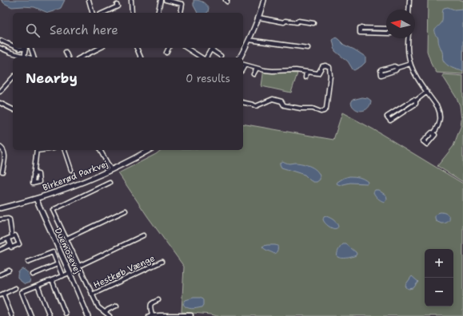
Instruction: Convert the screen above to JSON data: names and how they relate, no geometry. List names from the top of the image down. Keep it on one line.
{"streets":{"street":["Birkerød Parkvej","Duemosevej","Hestkøb Vænge"]},"crossings":[["Birkerød Parkvej","Duemosevej"]],"north":"left","page":{"search":"Search here","heading":["Nearby","0 results"],"map_buttons":["+","−"]}}
